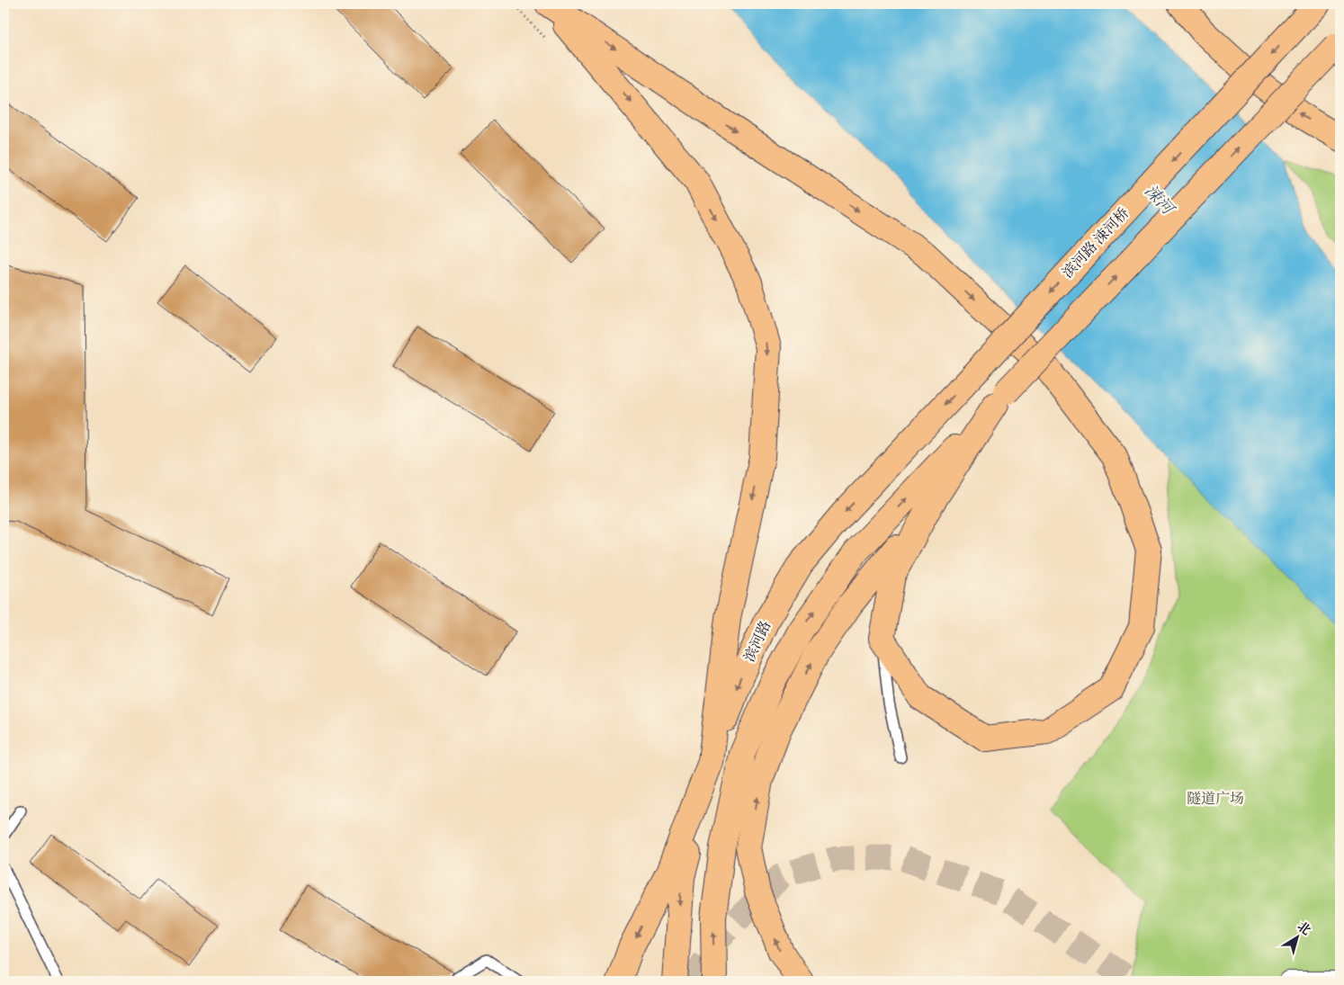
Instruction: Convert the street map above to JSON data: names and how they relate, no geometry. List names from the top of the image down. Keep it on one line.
{"streets":{"main road":["滨河路 涑河桥","滨河路"]},"crossings":[["滨河路 涑河桥","滨河路"]],"water":["涑河"],"parks":["隧道广场"],"north":"top right"}
